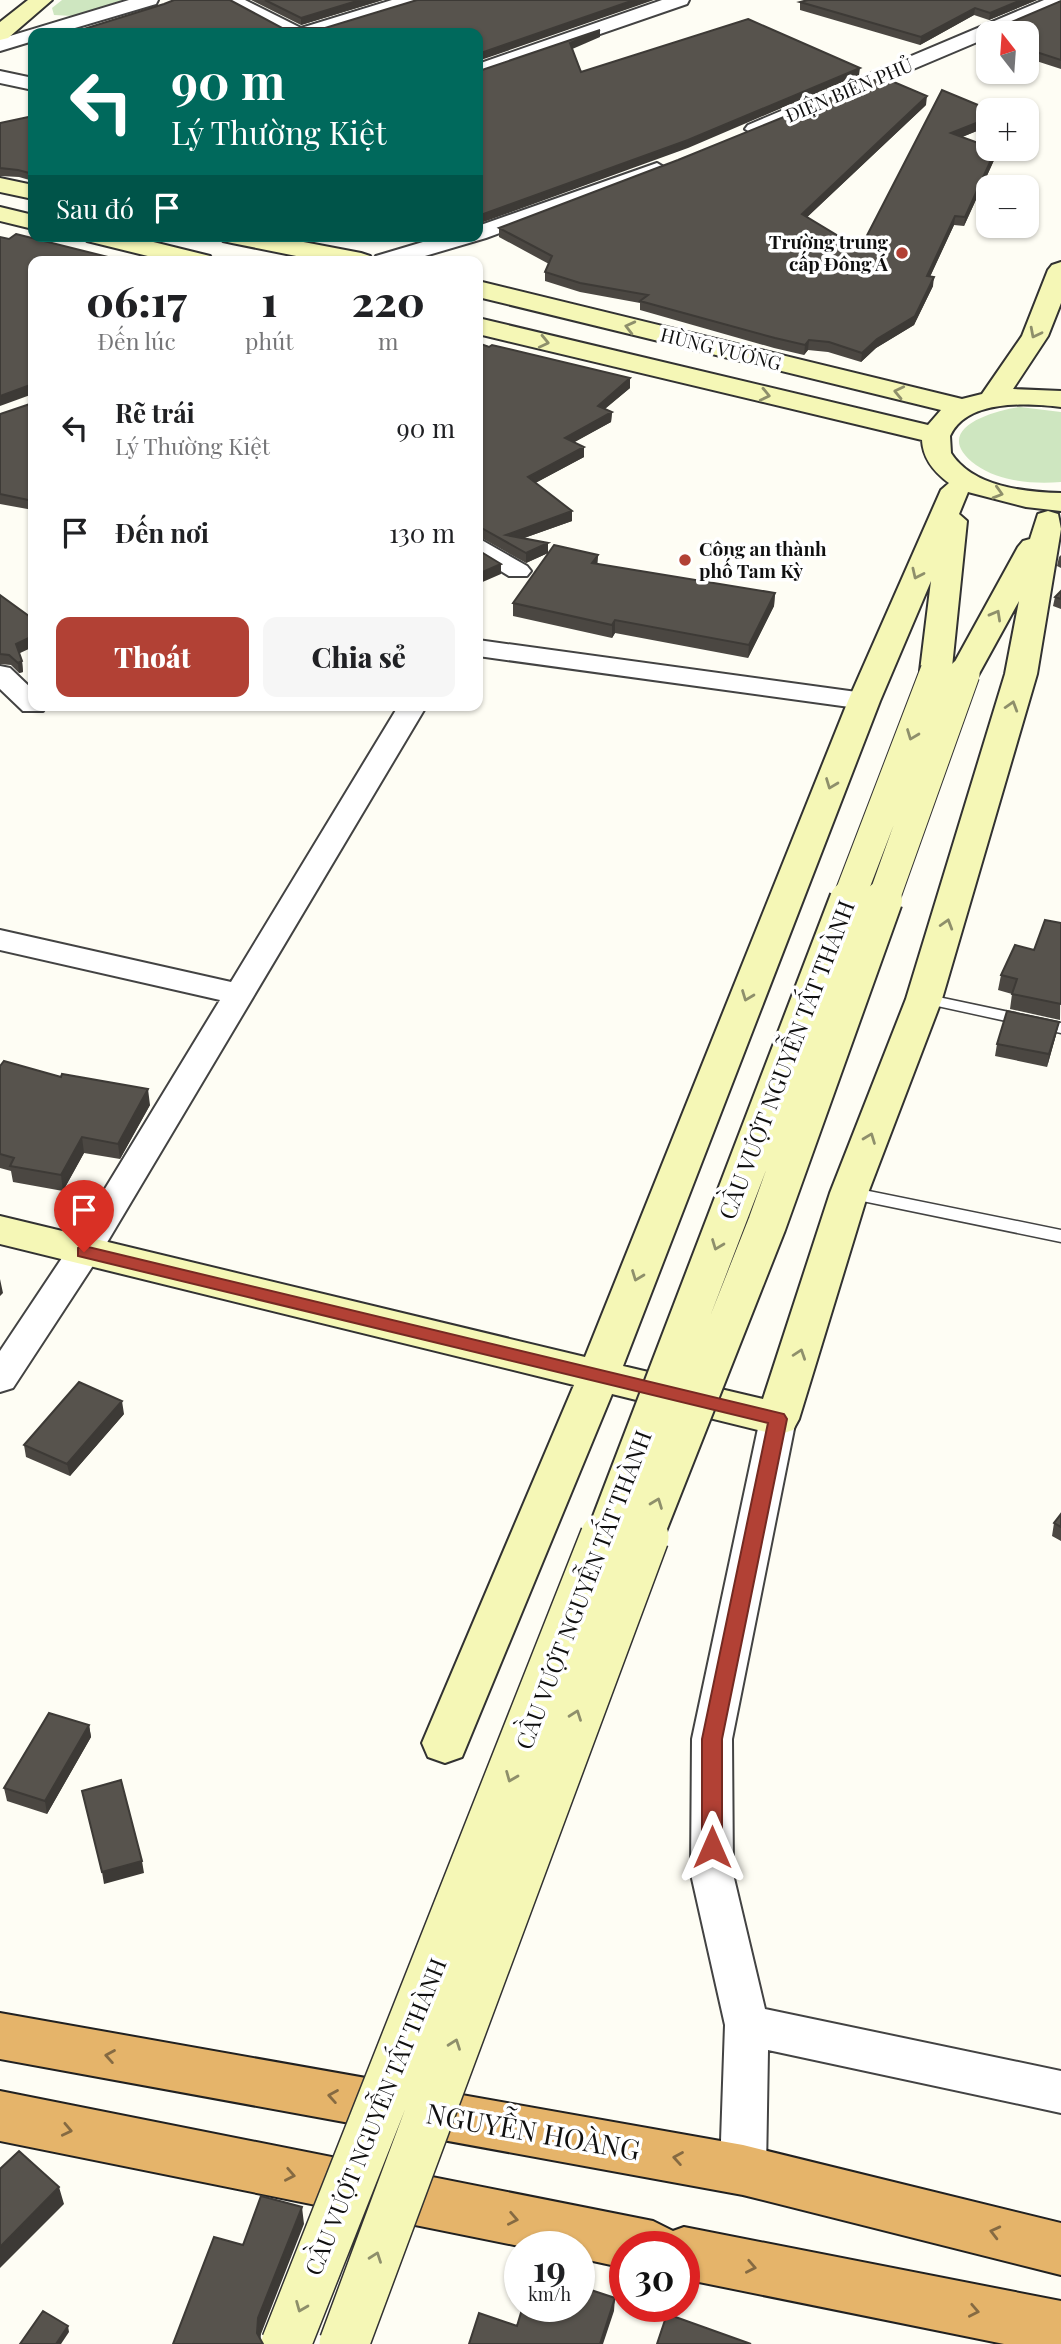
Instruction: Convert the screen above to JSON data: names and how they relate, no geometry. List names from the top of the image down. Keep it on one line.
{"streets":{"highway":["NGUYỄN HOÀNG"],"main road":["HÙNG VƯƠNG","CẦU VƯỢT NGUYỄN TẤT THÀNH"],"street":["ĐIỆN BIÊN PHỦ"]},"places":["Trường trung cấp Đông Á","Công an thành phố Tam Kỳ"],"north":"top","page":{"map_buttons":["+","−"],"turn":["90 m","Lý Thường Kiệt"],"then":"Sau đó","eta":["06:17","Đến lúc","1","phút","220","m"],"list":[{"name":"Rẽ trái","note":"Lý Thường Kiệt","value":"90 m"},{"name":"Đến nơi","value":"130 m"}],"buttons":["Thoát","Chia sẻ"],"speed":"19 km/h","limit":"30"}}
